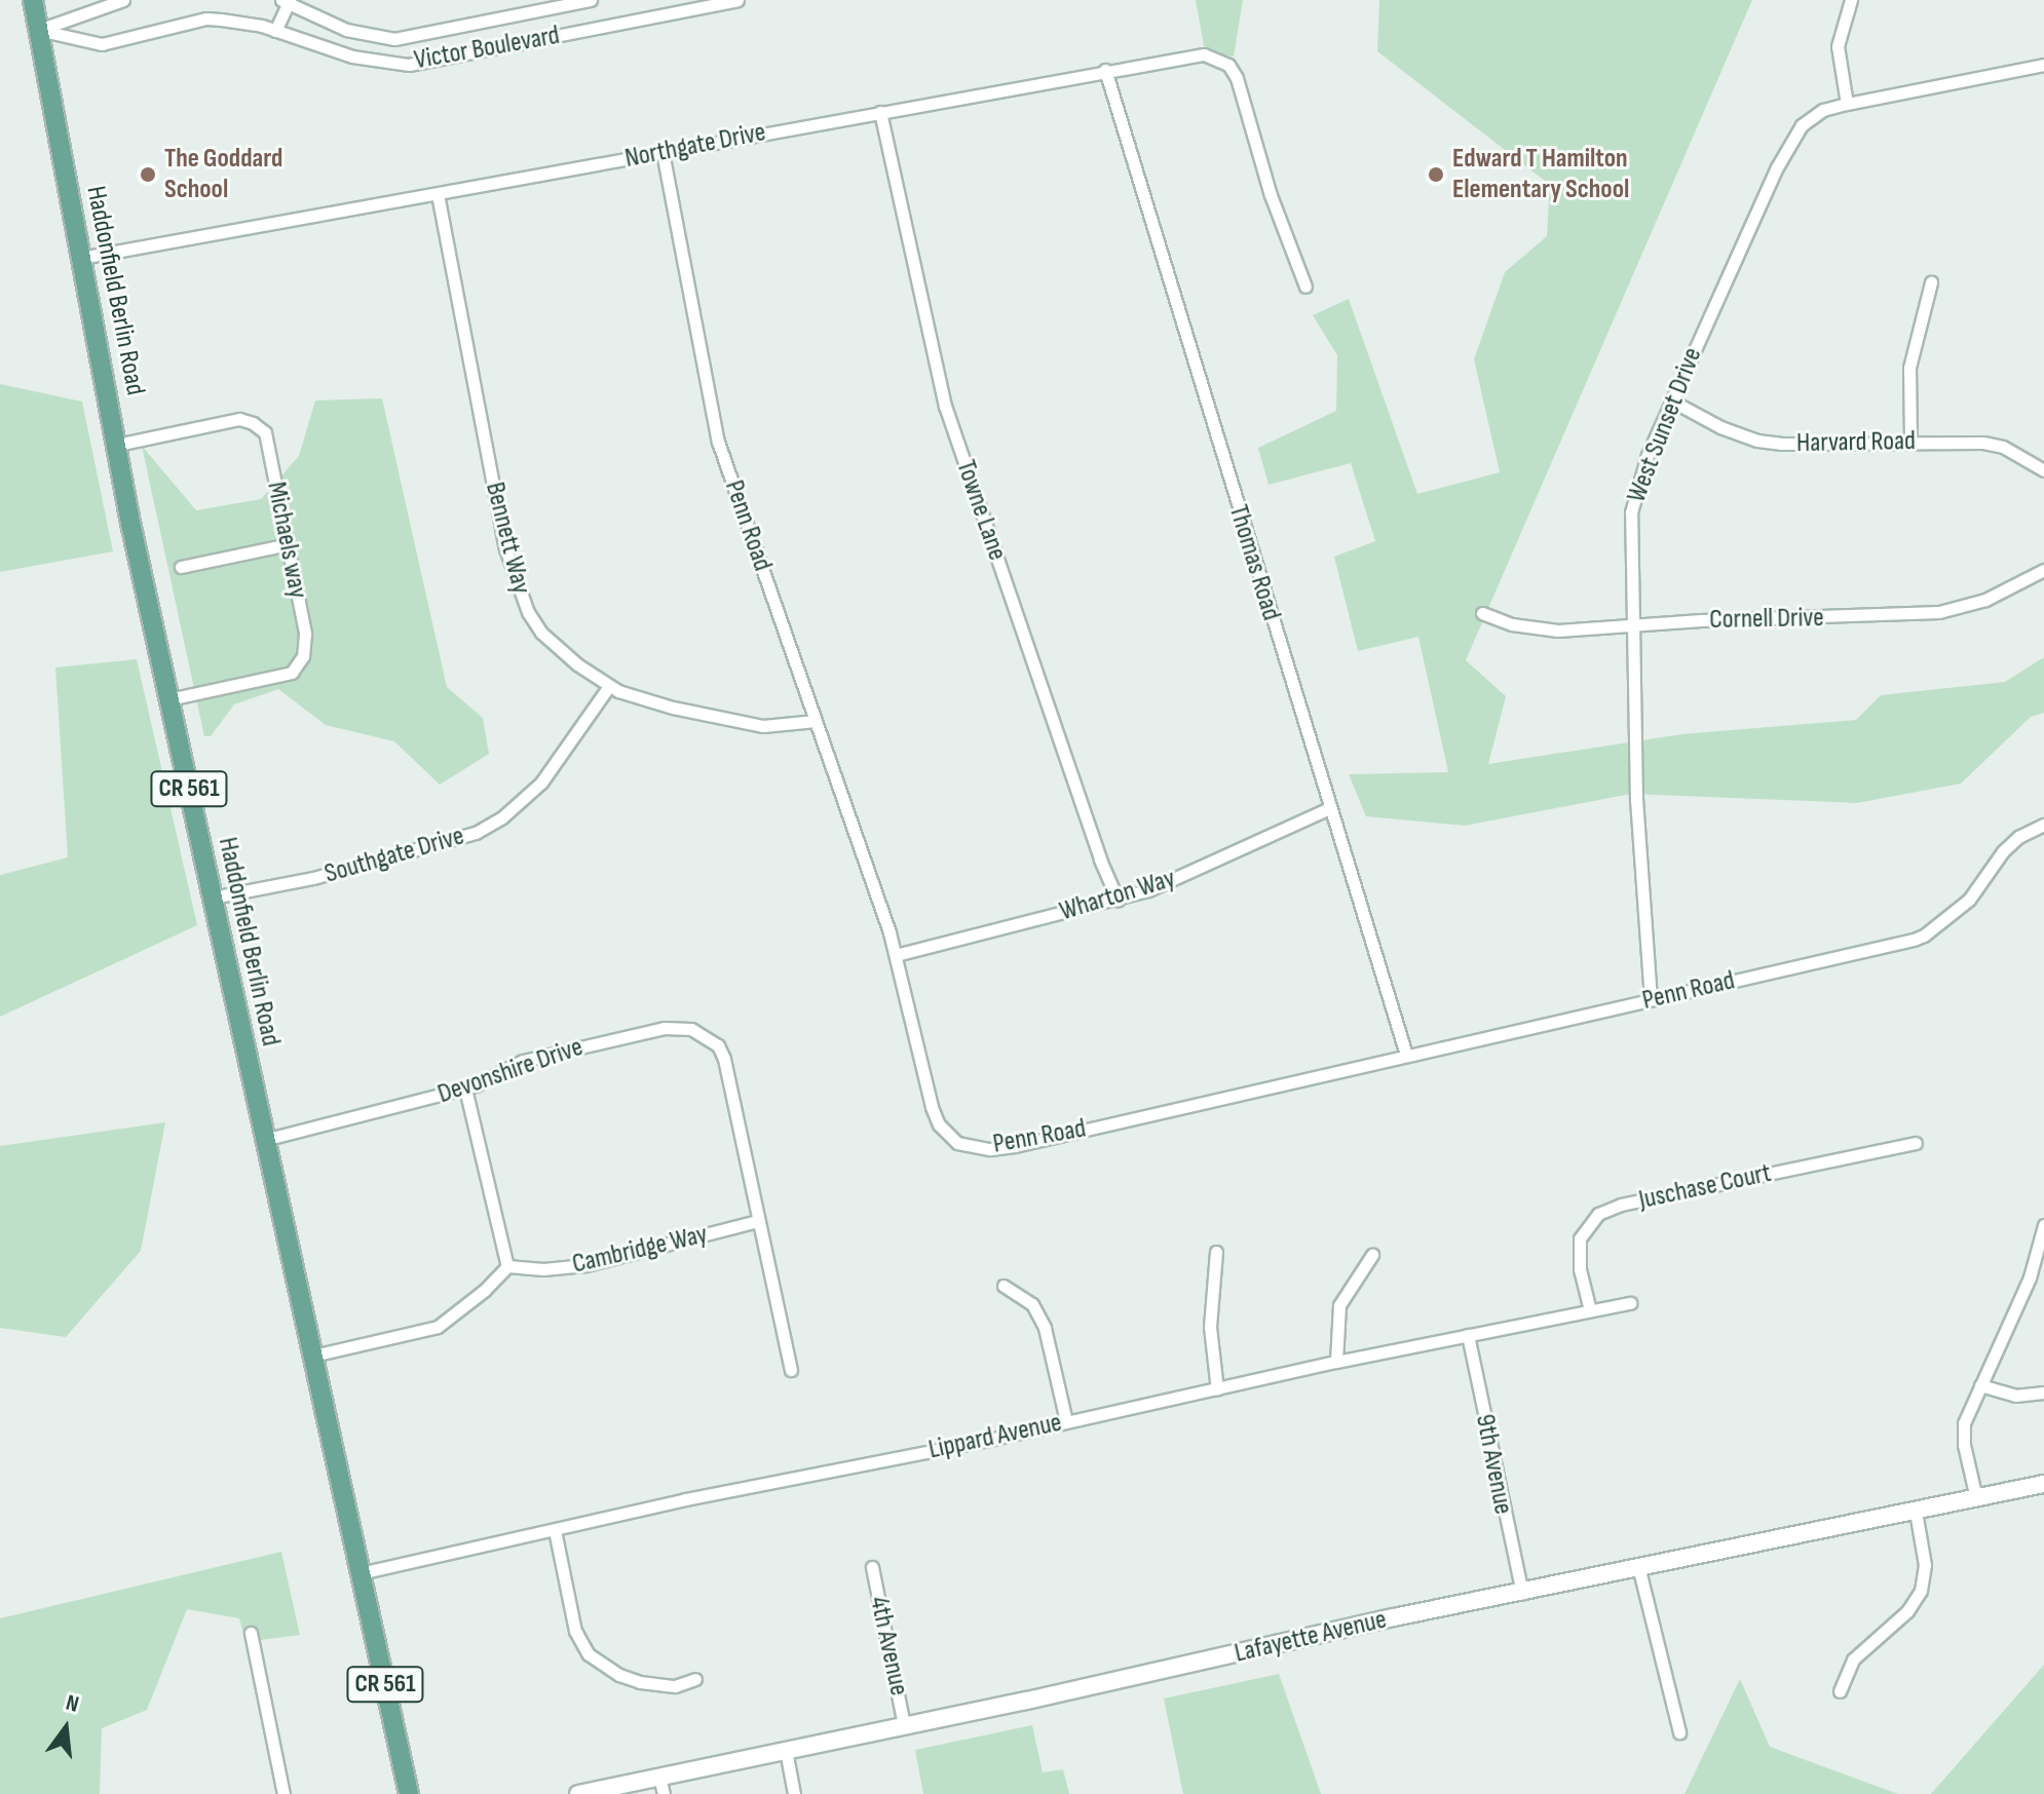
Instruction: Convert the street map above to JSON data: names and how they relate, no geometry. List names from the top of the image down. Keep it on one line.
{"streets":{"main road":["Haddonfield Berlin Road","CR 561"],"street":["Victor Boulevard","Northgate Drive","West Sunset Drive","Harvard Road","Towne Lane","Penn Road","Bennett Way","Michaels way","Thomas Road","Cornell Drive","Southgate Drive","Wharton Way","Devonshire Drive","Juschase Court","Cambridge Way","Lippard Avenue","9th Avenue","Lafayette Avenue","4th Avenue"]},"crossings":[["Victor Boulevard","Haddonfield Berlin Road"],["Northgate Drive","Haddonfield Berlin Road"],["Northgate Drive","Towne Lane"],["Northgate Drive","Penn Road"],["Northgate Drive","Bennett Way"],["Northgate Drive","Thomas Road"],["Haddonfield Berlin Road","Michaels way"],["Haddonfield Berlin Road","Southgate Drive"],["Haddonfield Berlin Road","Devonshire Drive"],["Haddonfield Berlin Road","Lippard Avenue"],["West Sunset Drive","Harvard Road"],["West Sunset Drive","Penn Road"],["West Sunset Drive","Cornell Drive"],["Towne Lane","Wharton Way"],["Penn Road","Bennett Way"],["Penn Road","Thomas Road"],["Penn Road","Wharton Way"],["Bennett Way","Southgate Drive"],["Thomas Road","Wharton Way"],["Devonshire Drive","Cambridge Way"],["Juschase Court","Lippard Avenue"],["Lippard Avenue","9th Avenue"],["9th Avenue","Lafayette Avenue"],["Lafayette Avenue","4th Avenue"]],"places":["The Goddard School","Edward T Hamilton Elementary School"],"north":"top"}
